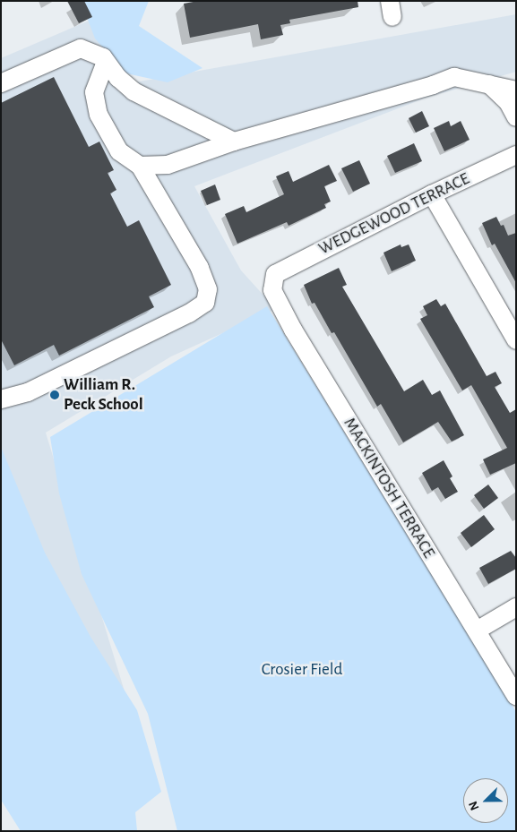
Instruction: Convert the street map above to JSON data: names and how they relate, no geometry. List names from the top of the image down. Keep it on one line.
{"streets":{"street":["WEDGEWOOD TERRACE","MACKINTOSH TERRACE"]},"crossings":[["WEDGEWOOD TERRACE","MACKINTOSH TERRACE"]],"parks":["Crosier Field"],"places":["William R. Peck School"],"north":"bottom left"}
